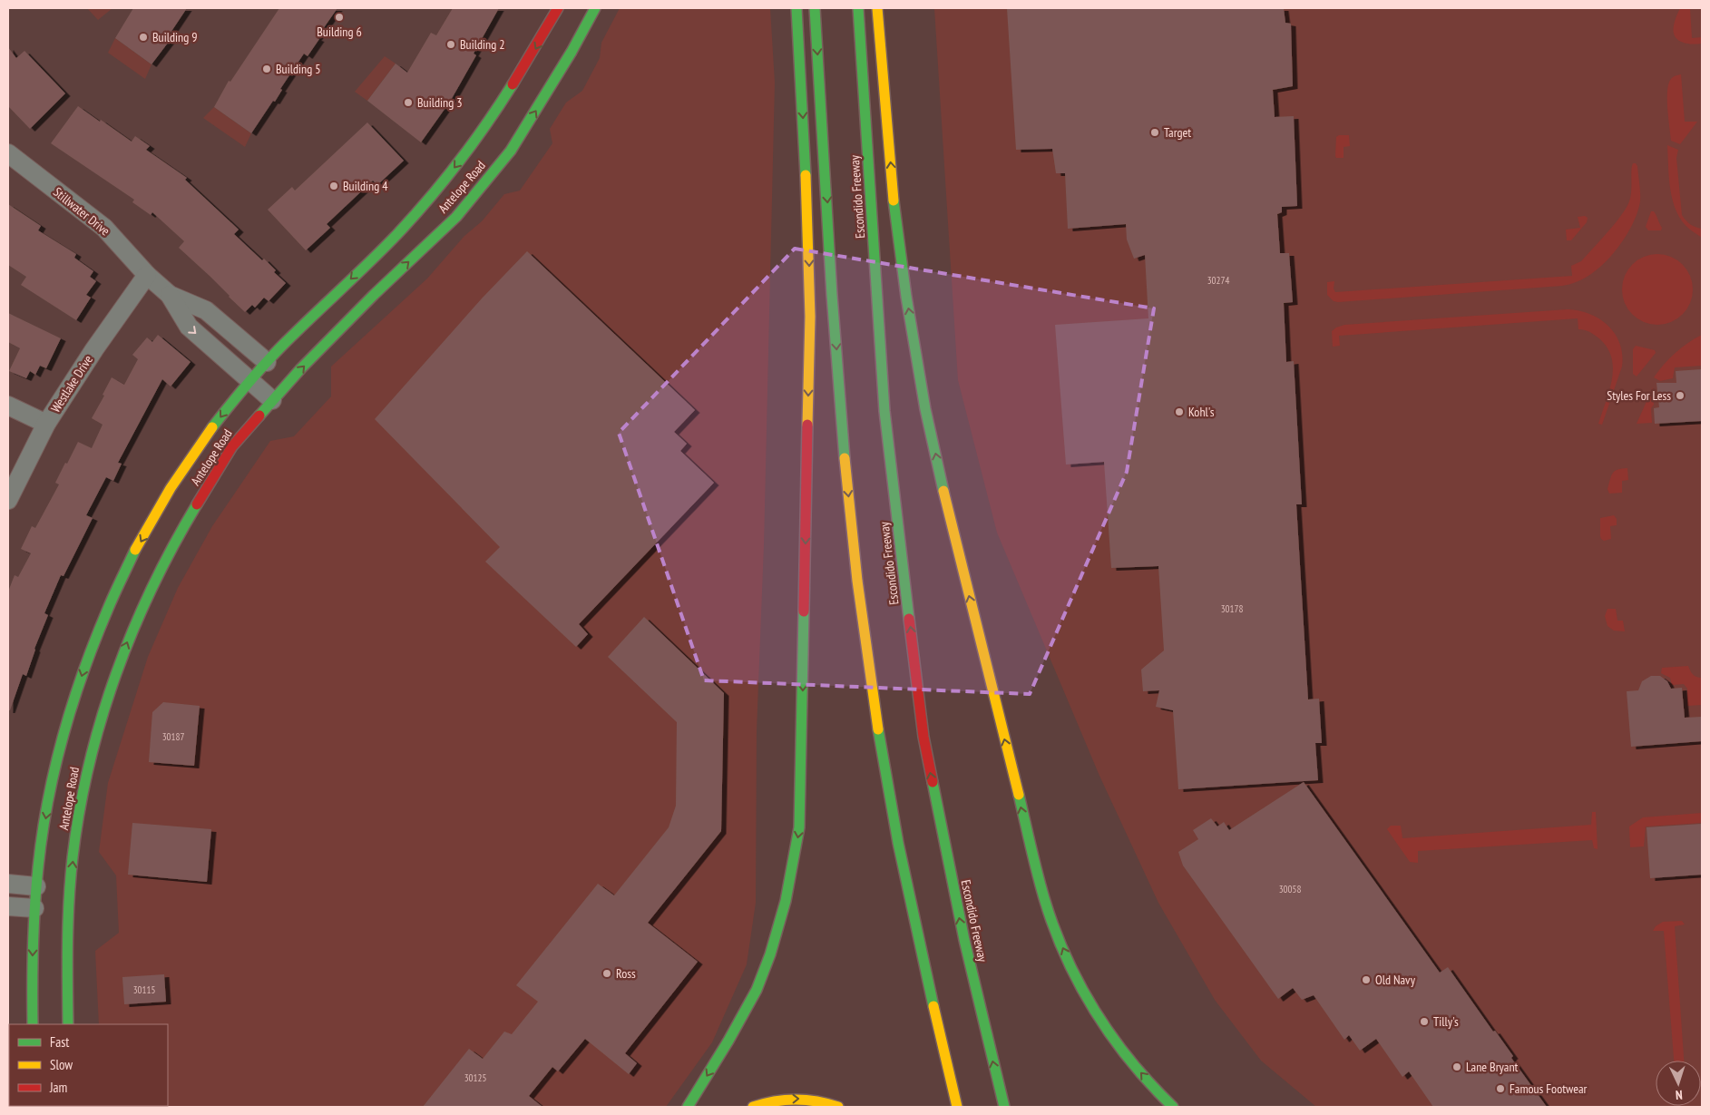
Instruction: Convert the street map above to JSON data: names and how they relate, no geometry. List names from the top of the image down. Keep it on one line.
{"streets":{"main road":["Antelope Road","Escondido Freeway"],"street":["Stillwater Drive","Westlake Drive"]},"crossings":[["Antelope Road","Stillwater Drive"],["Stillwater Drive","Westlake Drive"]],"places":["Building 6","Building 9","Building 2","Building 5","Building 3","Target","Building 4","Styles For Less","Kohl's","Ross","Old Navy","Tilly's","Lane Bryant","Famous Footwear"],"house_numbers":["30274","30178","30187","30058","30115","30125"],"legend":["Fast","Slow","Jam"],"north":"bottom"}
